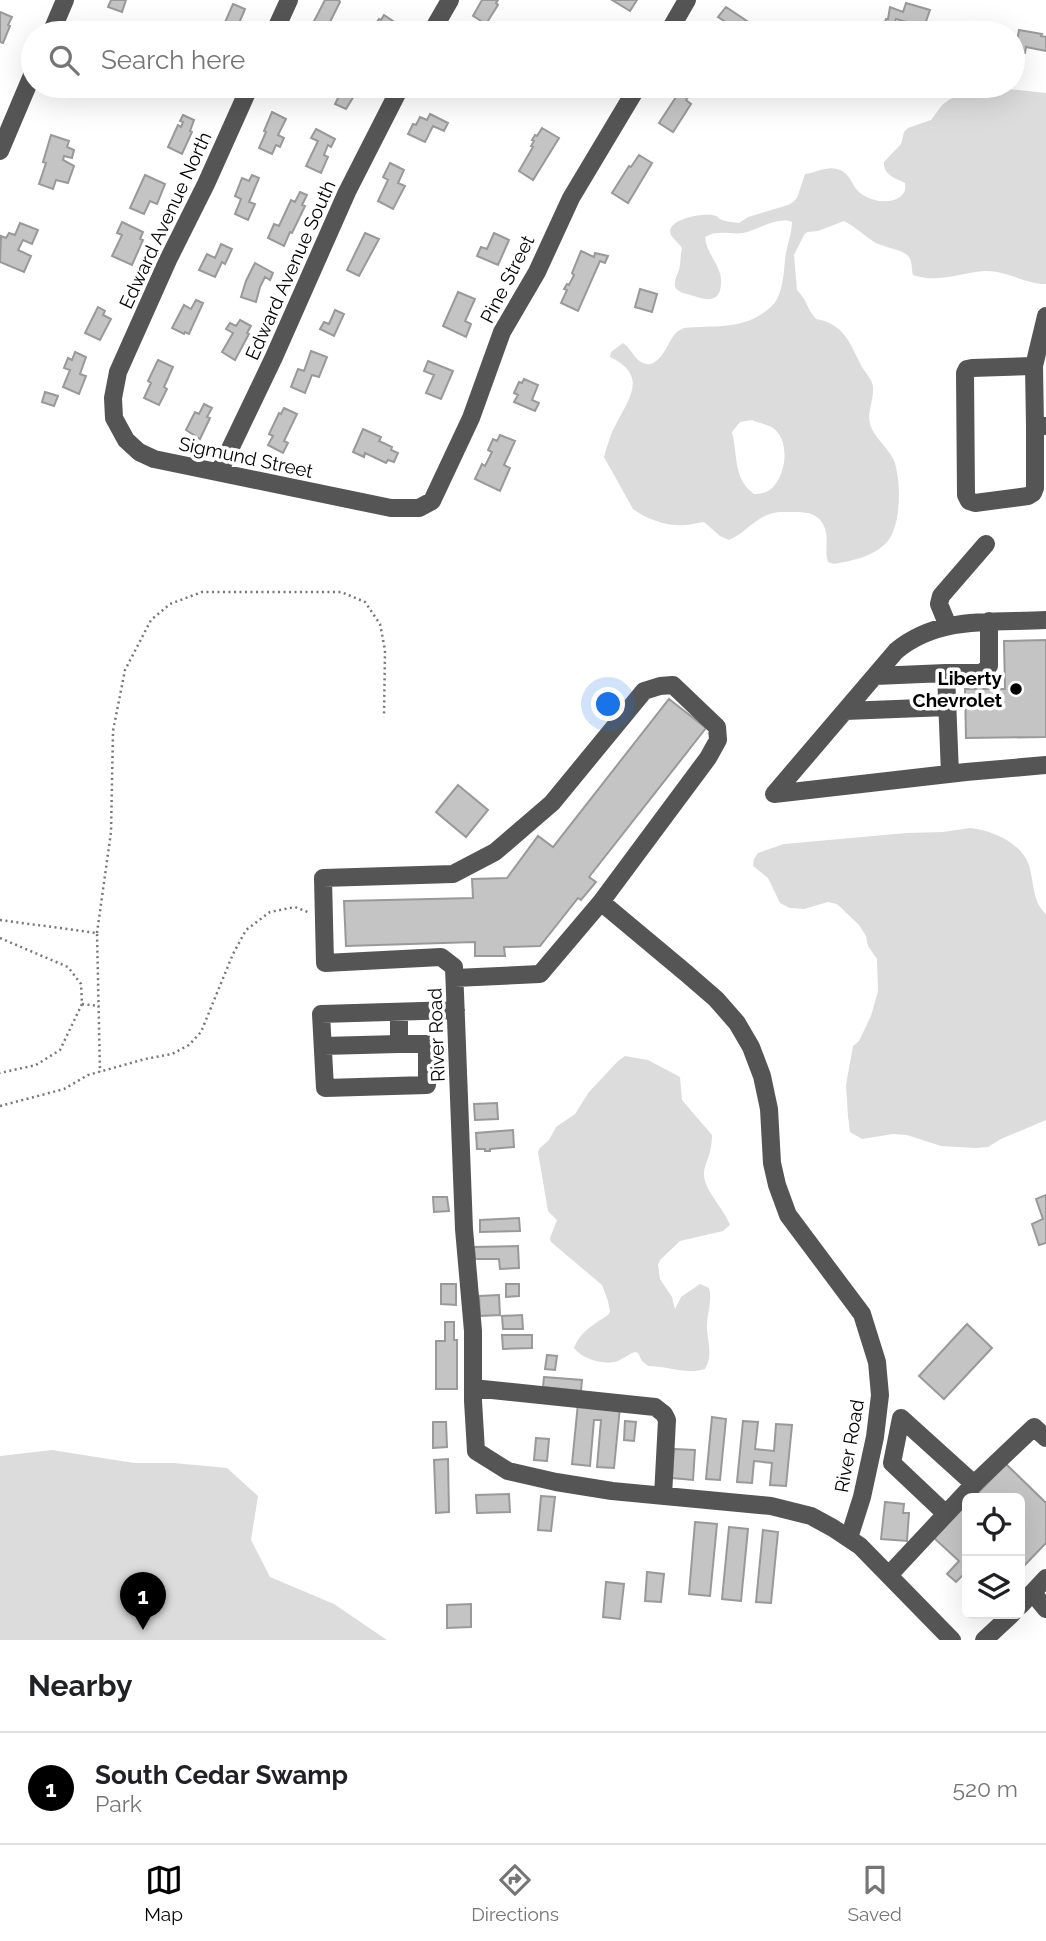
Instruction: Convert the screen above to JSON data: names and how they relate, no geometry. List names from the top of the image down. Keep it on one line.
{"streets":{"street":["Edward Avenue North","Edward Avenue South","Pine Street","Sigmund Street","River Road"]},"crossings":[["Edward Avenue North","Sigmund Street"],["Edward Avenue South","Sigmund Street"],["Pine Street","Sigmund Street"]],"places":["Liberty Chevrolet"],"page":{"search":"Search here","pins":"1","heading":"Nearby","list":[{"mark":"1","name":"South Cedar Swamp","note":"Park","value":"520 m"}],"nav":["Map","Directions","Saved"]}}
